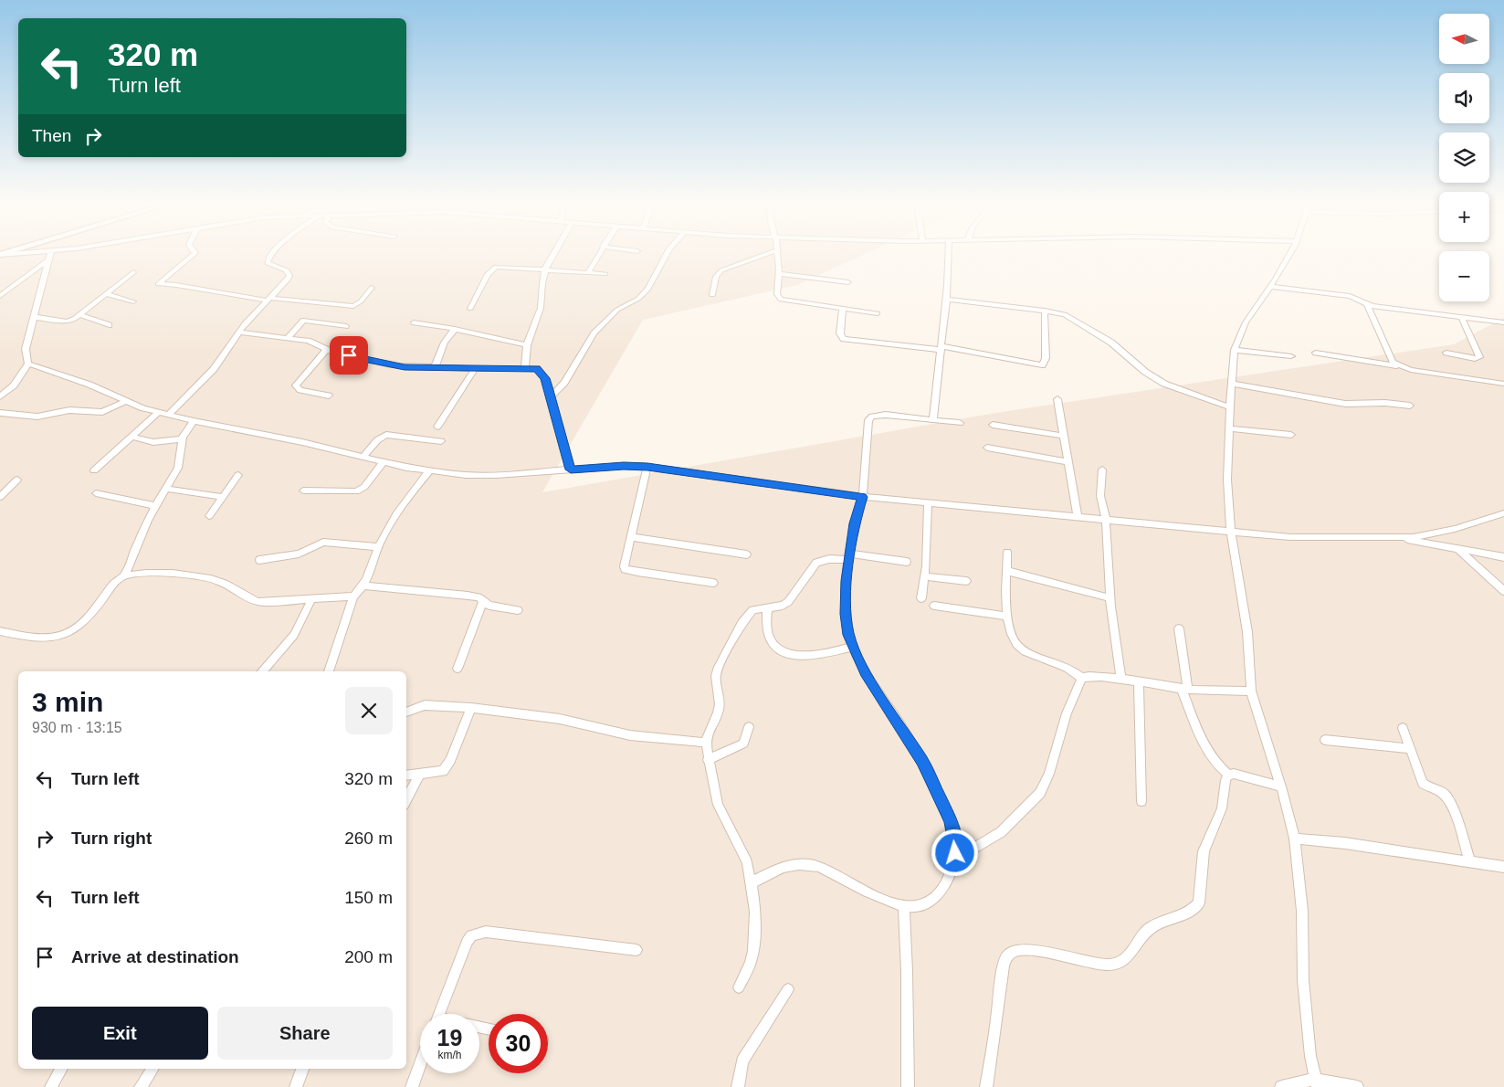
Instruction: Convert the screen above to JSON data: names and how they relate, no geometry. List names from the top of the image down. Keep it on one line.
{"north":"left","page":{"map_buttons":["+","−"],"turn":["320 m","Turn left"],"then":"Then","heading":["3 min","930 m · 13:15"],"list":[{"name":"Turn left","value":"320 m"},{"name":"Turn right","value":"260 m"},{"name":"Turn left","value":"150 m"},{"name":"Arrive at destination","value":"200 m"}],"buttons":["Exit","Share"],"speed":"19 km/h","limit":"30"}}
